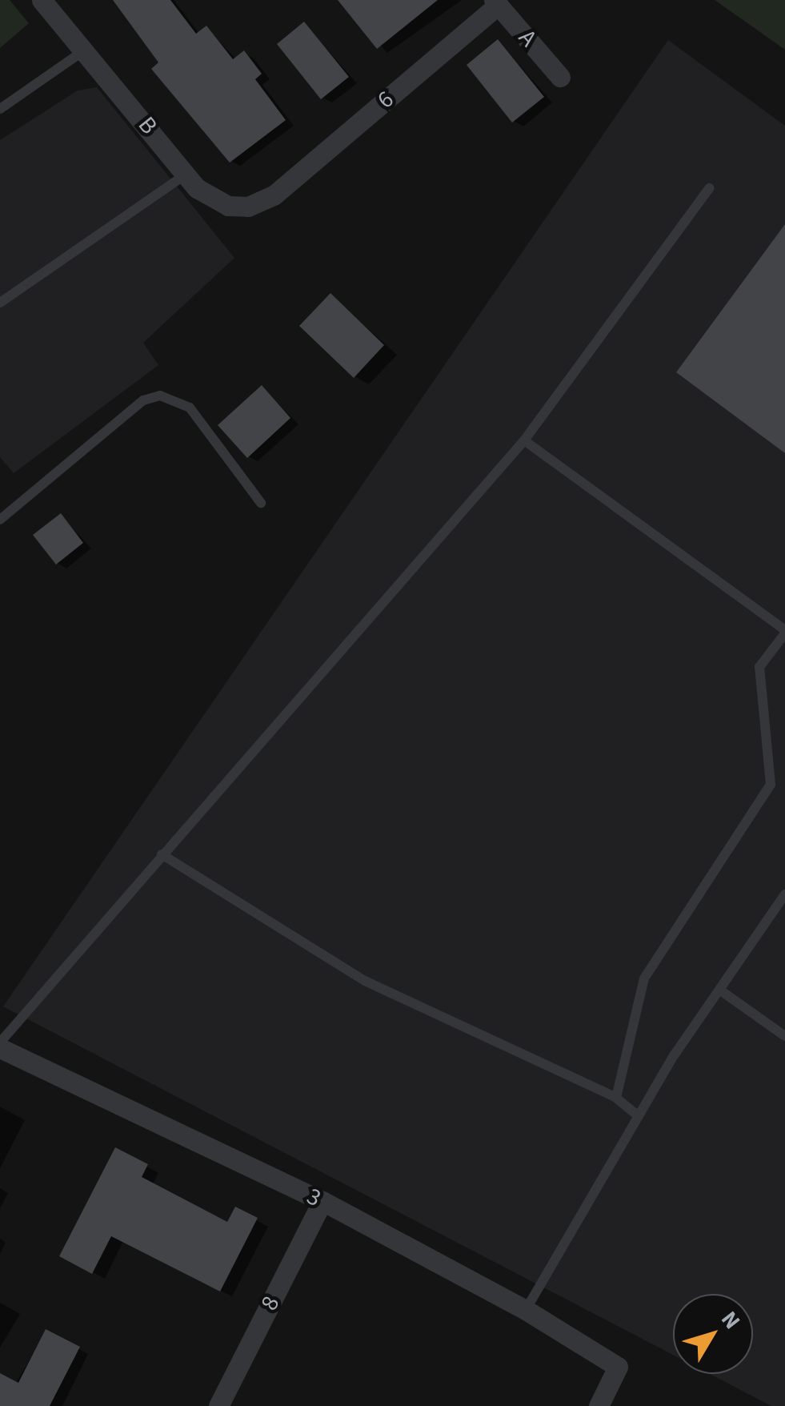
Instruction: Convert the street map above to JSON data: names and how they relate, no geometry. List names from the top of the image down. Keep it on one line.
{"streets":{"street":["A","6","B","3","8"]},"crossings":[["A","6"],["6","B"],["3","8"]],"north":"top right"}
